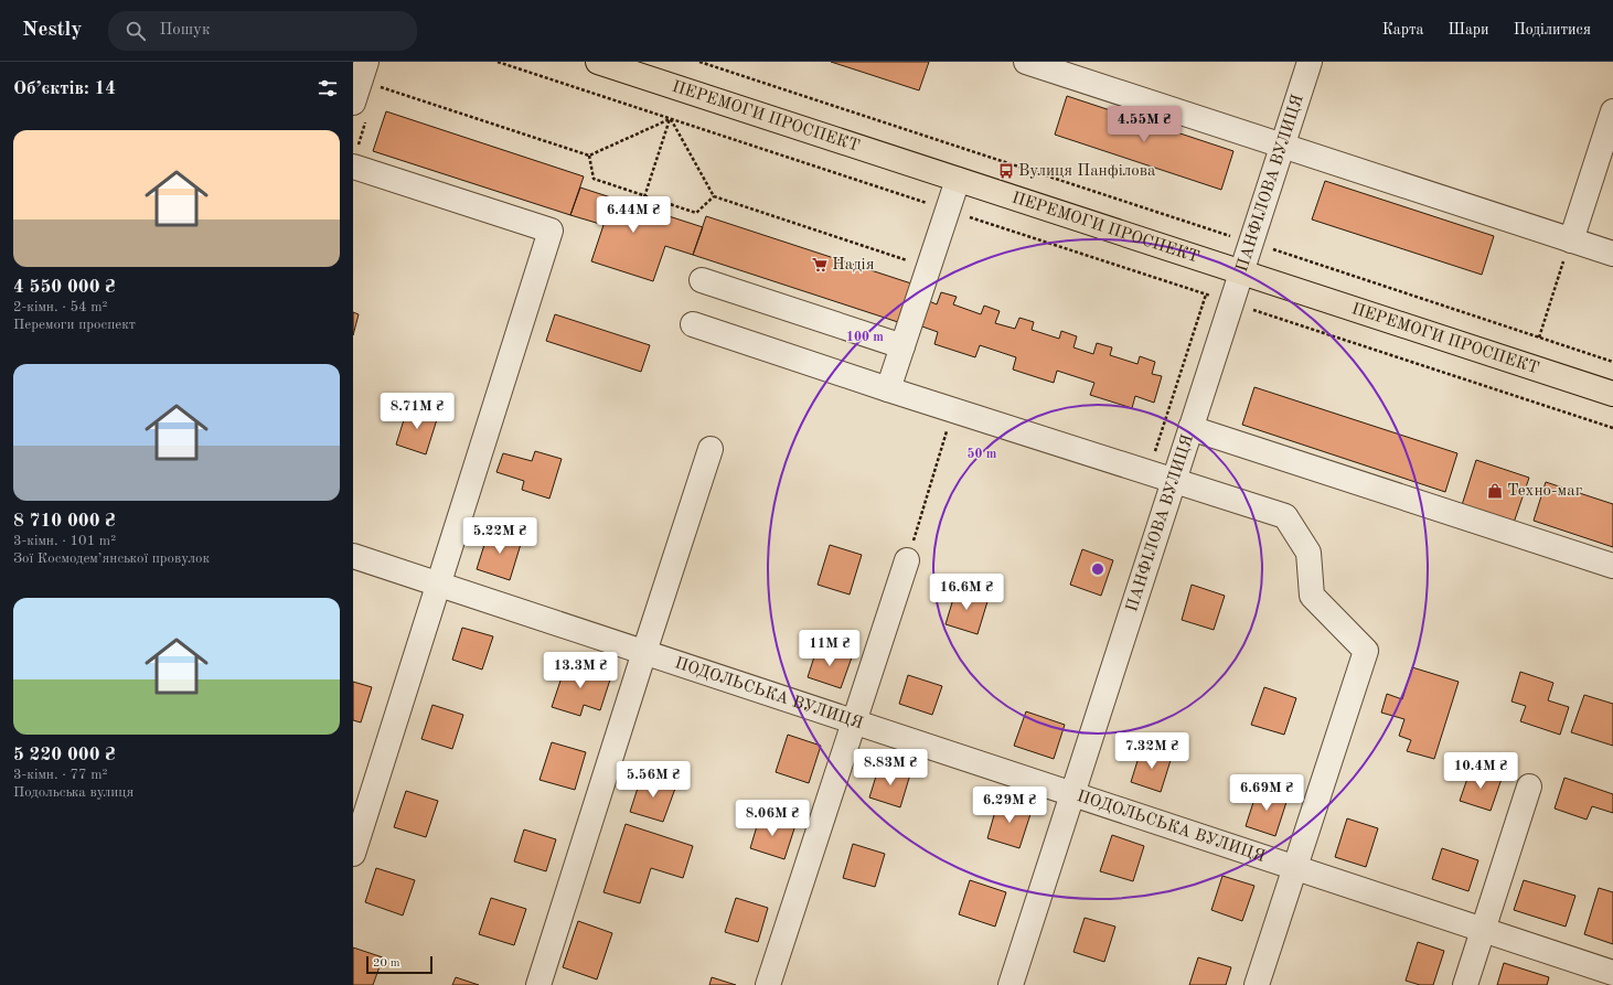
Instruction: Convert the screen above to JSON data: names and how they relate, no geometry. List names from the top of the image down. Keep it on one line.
{"streets":{"main road":["ПЕРЕМОГИ ПРОСПЕКТ"],"street":["ПАНФІЛОВА ВУЛИЦЯ","ПОДОЛЬСЬКА ВУЛИЦЯ"]},"crossings":[["ПЕРЕМОГИ ПРОСПЕКТ","ПАНФІЛОВА ВУЛИЦЯ"],["ПАНФІЛОВА ВУЛИЦЯ","ПОДОЛЬСЬКА ВУЛИЦЯ"]],"places":{"bus stop":["Вулиця Панфілова"],"supermarket":["Надiя"],"shop":["Техно-маг"]},"scale_bar":"20 m","page":{"header":"Nestly","search":"Пошук","nav":["Карта","Шари","Поділитися"],"heading":"Об’єктів: 14","price":["4.55M ₴","6.44M ₴","8.71M ₴","5.22M ₴","16.6M ₴","11M ₴","13.3M ₴","7.32M ₴","8.83M ₴","10.4M ₴","5.56M ₴","6.69M ₴","6.29M ₴","8.06M ₴"],"list":[{"name":"4 550 000 ₴","note":"2-кімн. · 54 m² · Перемоги проспект"},{"name":"8 710 000 ₴","note":"3-кімн. · 101 m² · Зої Космодем’янської провулок"},{"name":"5 220 000 ₴","note":"3-кімн. · 77 m² · Подольська вулиця"}],"scale":"20 m"},"rings":["100 m","50 m"]}
